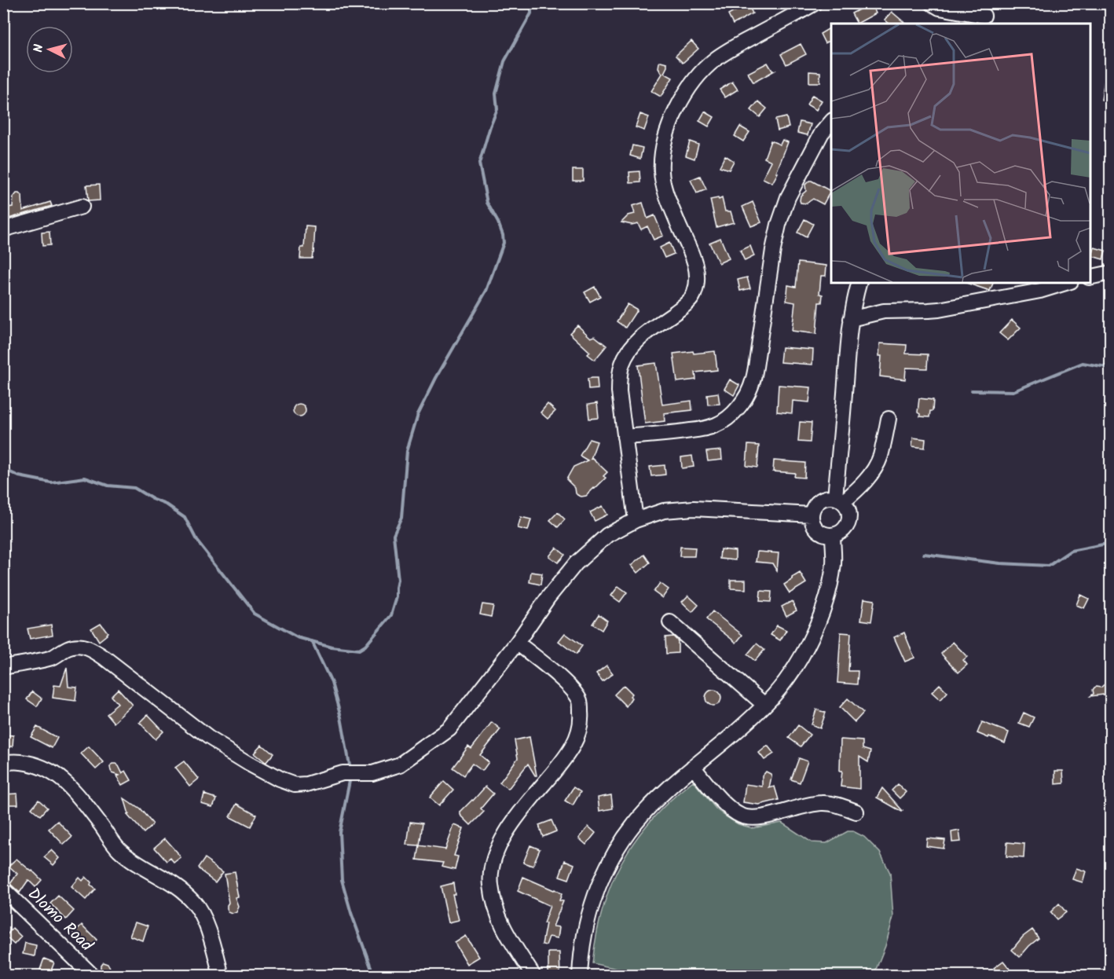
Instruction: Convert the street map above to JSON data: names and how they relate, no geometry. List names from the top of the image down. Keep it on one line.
{"streets":{"street":["Dlomo Road"]},"north":"left"}
